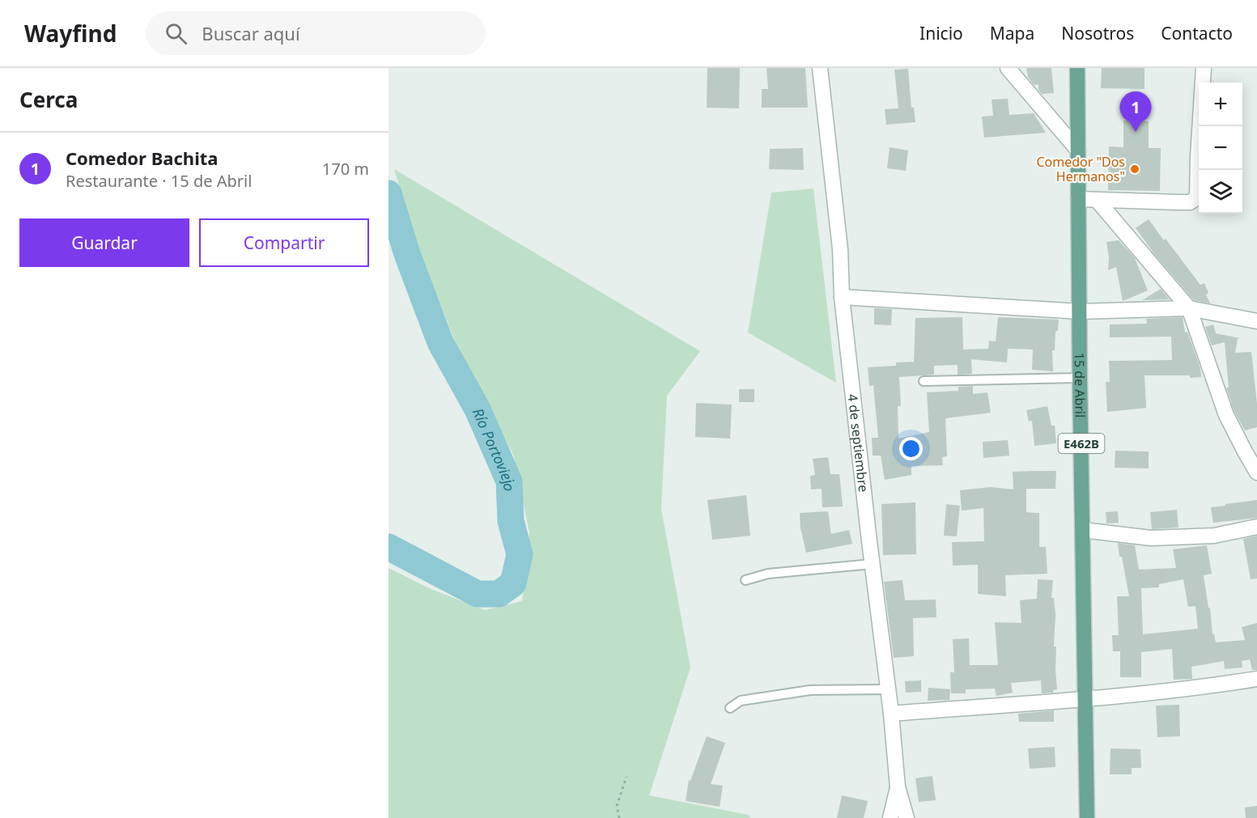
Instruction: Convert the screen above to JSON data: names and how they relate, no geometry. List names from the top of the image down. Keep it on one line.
{"streets":{"main road":["15 de Abril","E462B"],"street":["4 de septiembre"]},"water":["Río Portoviejo"],"places":["Comedor \"Dos Hermanos\""],"page":{"header":"Wayfind","search":"Buscar aquí","nav":["Inicio","Mapa","Nosotros","Contacto"],"heading":"Cerca","map_buttons":["+","−"],"pins":"1","list":[{"mark":"1","name":"Comedor Bachita","note":"Restaurante · 15 de Abril","value":"170 m"}],"buttons":["Guardar","Compartir"]}}
